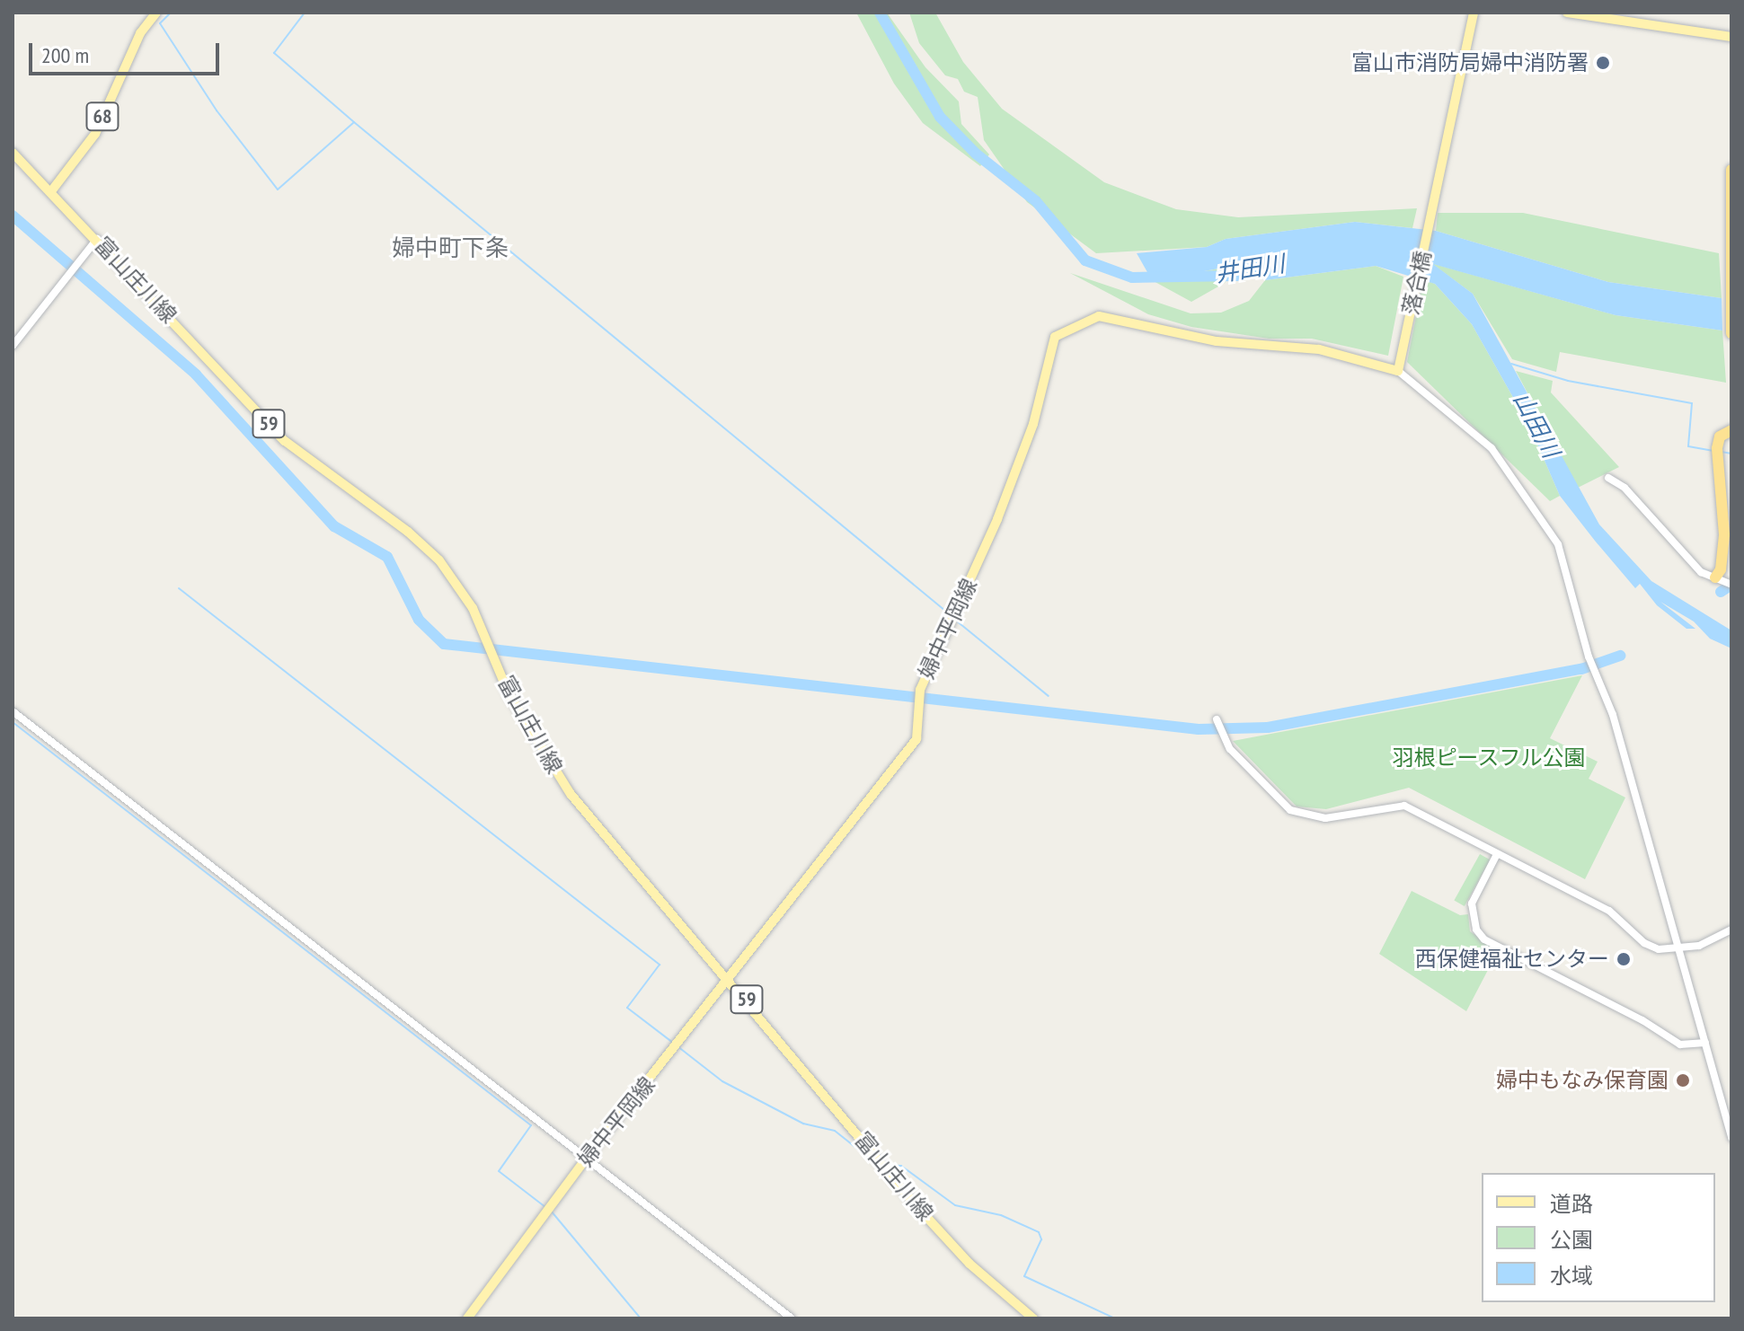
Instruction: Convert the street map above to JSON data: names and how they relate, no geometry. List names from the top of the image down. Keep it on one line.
{"streets":{"main road":["68","富山庄川線","落合橋","59","婦中平岡線"]},"crossings":[["68","富山庄川線"],["富山庄川線","婦中平岡線"],["落合橋","婦中平岡線"]],"districts":["婦中町下条"],"water":["井田川","山田川"],"parks":["羽根ピースフル公園"],"places":["富山市消防局婦中消防署","西保健福祉センター","婦中もなみ保育園"],"legend":["道路","公園","水域"],"scale_bar":"200 m"}
